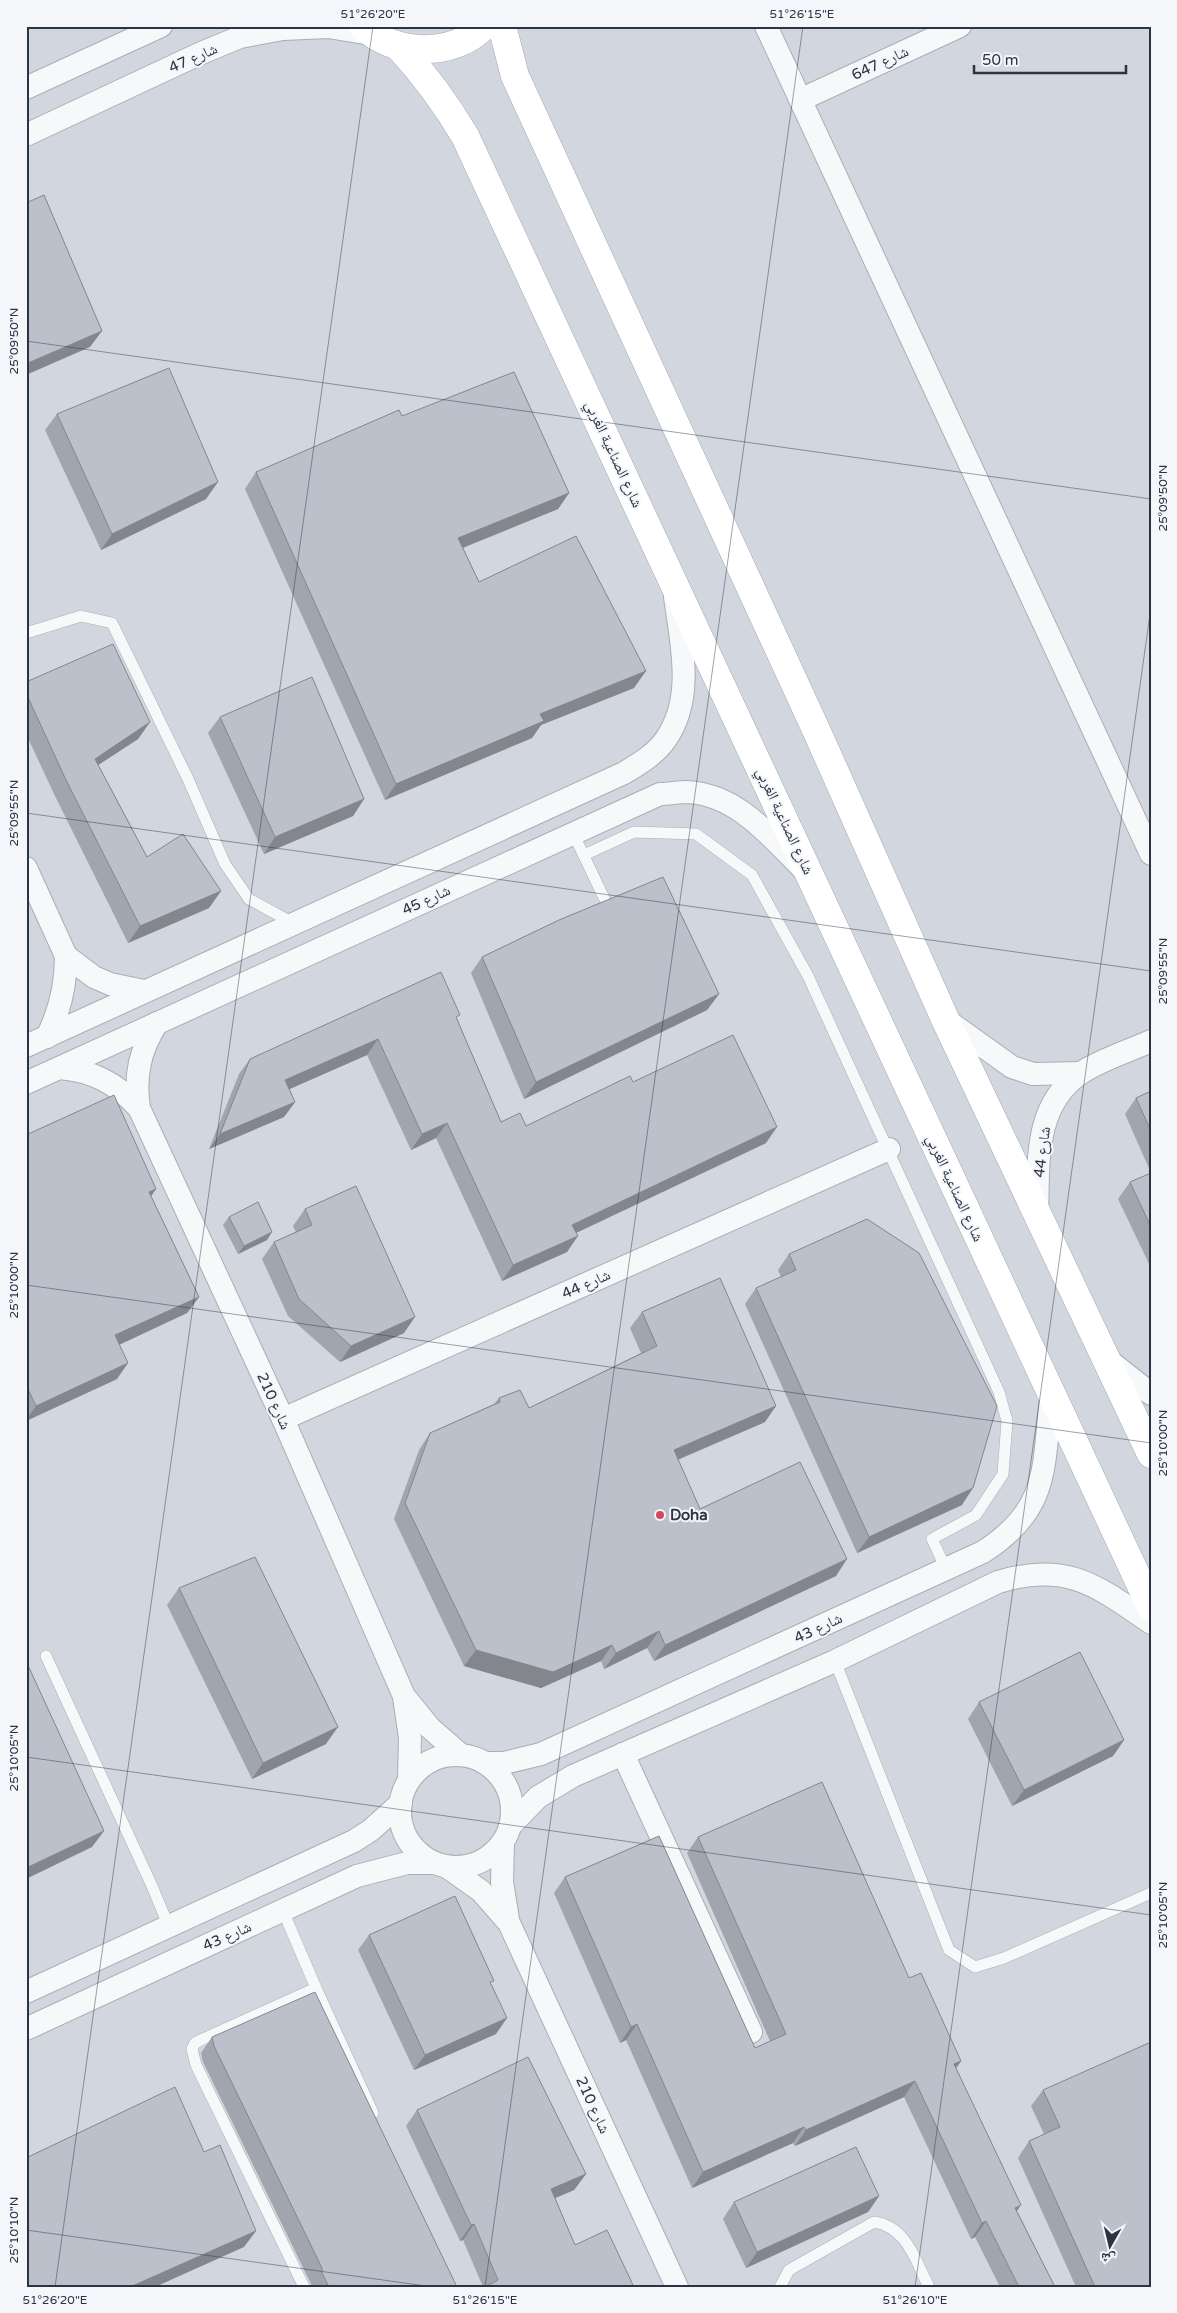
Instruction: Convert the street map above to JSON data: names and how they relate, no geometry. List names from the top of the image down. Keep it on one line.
{"streets":{"main road":["شارع الصناعية الغربي"],"street":["شارع 47","شارع 647","شارع 45","شارع 44","شارع 210","شارع 43"]},"crossings":[["شارع الصناعية الغربي","شارع 45"],["شارع الصناعية الغربي","شارع 43"],["شارع 45","شارع 210"],["شارع 44","شارع 210"],["شارع 210","شارع 43"]],"places":["Doha"],"scale_bar":"50 m","north":"bottom","coordinates":["51°26'20\"E","51°26'15\"E","25°09'50\"N","25°09'55\"N","25°10'00\"N","25°10'05\"N","25°10'10\"N","51°26'10\"E"]}
